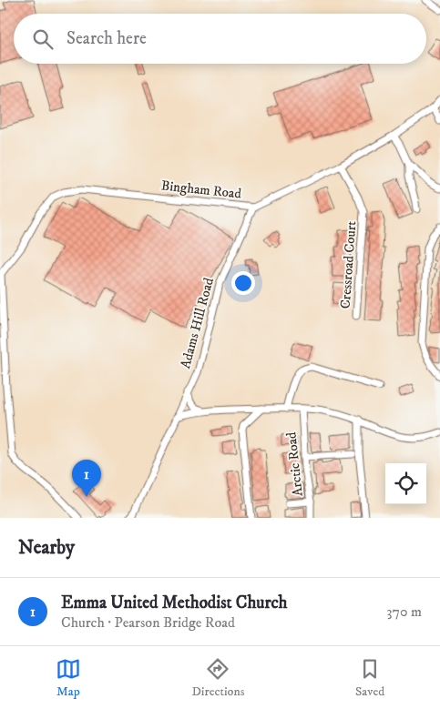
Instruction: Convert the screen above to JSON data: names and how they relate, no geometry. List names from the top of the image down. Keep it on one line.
{"streets":{"street":["Bingham Road","Cressroad Court","Adams Hill Road","Arctic Road"]},"crossings":[["Bingham Road","Cressroad Court"],["Bingham Road","Adams Hill Road"]],"page":{"search":"Search here","pins":"1","heading":"Nearby","list":[{"mark":"1","name":"Emma United Methodist Church","note":"Church · Pearson Bridge Road","value":"370 m"}],"nav":["Map","Directions","Saved"]}}
